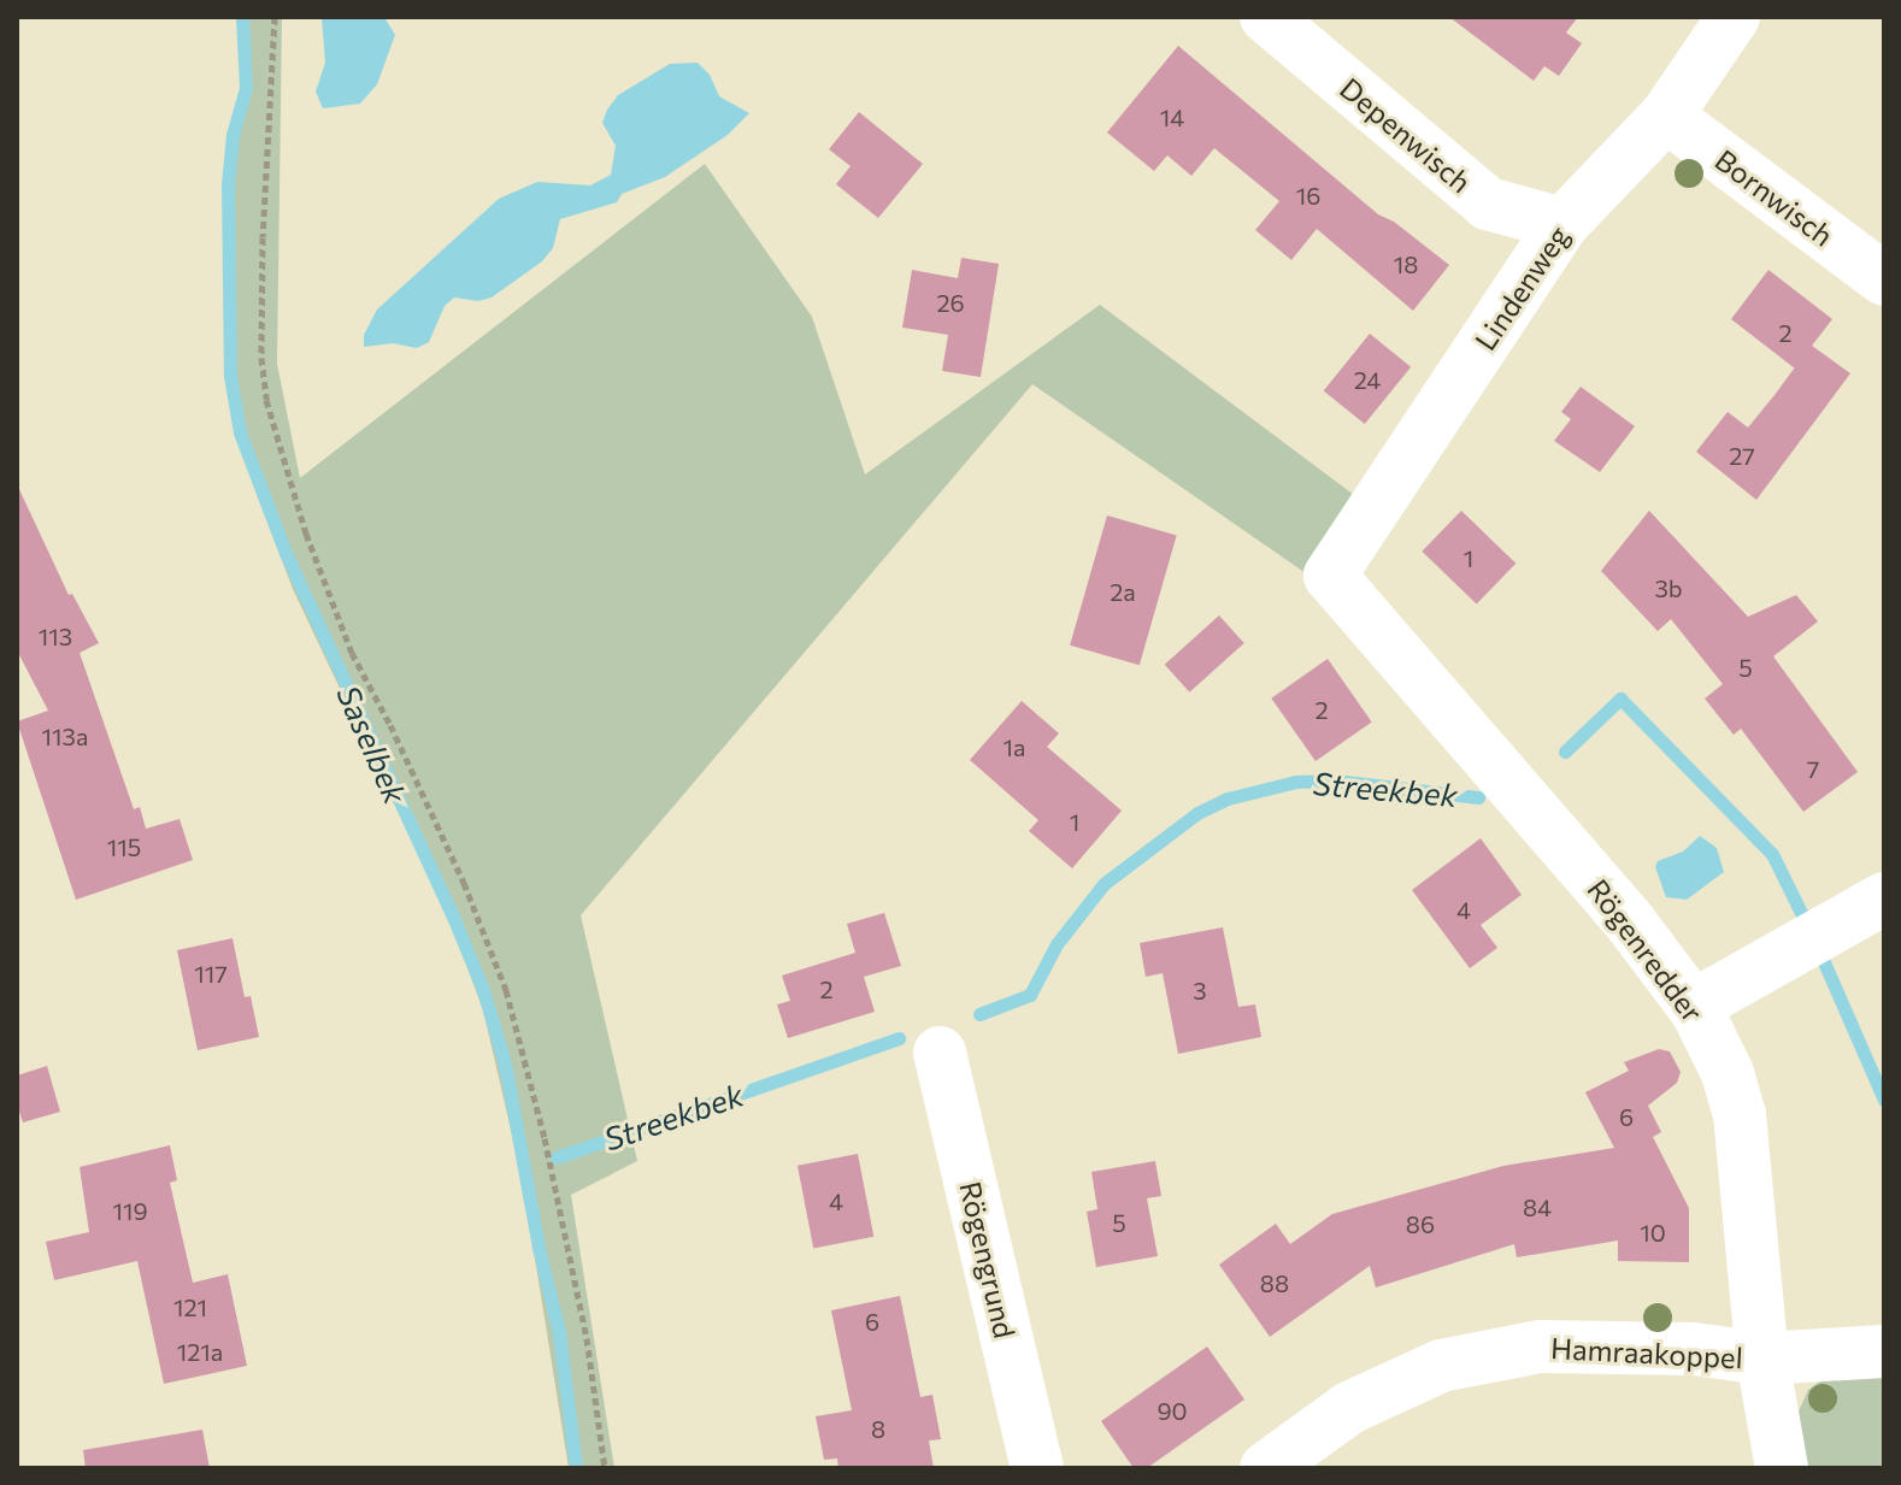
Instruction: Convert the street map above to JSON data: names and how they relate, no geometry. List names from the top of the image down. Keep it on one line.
{"streets":{"street":["Depenwisch","Bornwisch","Lindenweg","Rögenredder","Rögengrund","Hamraakoppel"]},"crossings":[["Depenwisch","Lindenweg"],["Bornwisch","Lindenweg"],["Lindenweg","Rögenredder"],["Rögenredder","Hamraakoppel"]],"water":["Saselbek","Streekbek"],"house_numbers":["14","16","18","26","2","24","27","1","3b","2a","113","5","2","113a","1a","7","1","115","4","117","2","3","6","4","84","119","5","86","10","88","121","6","121a","90","8"]}
